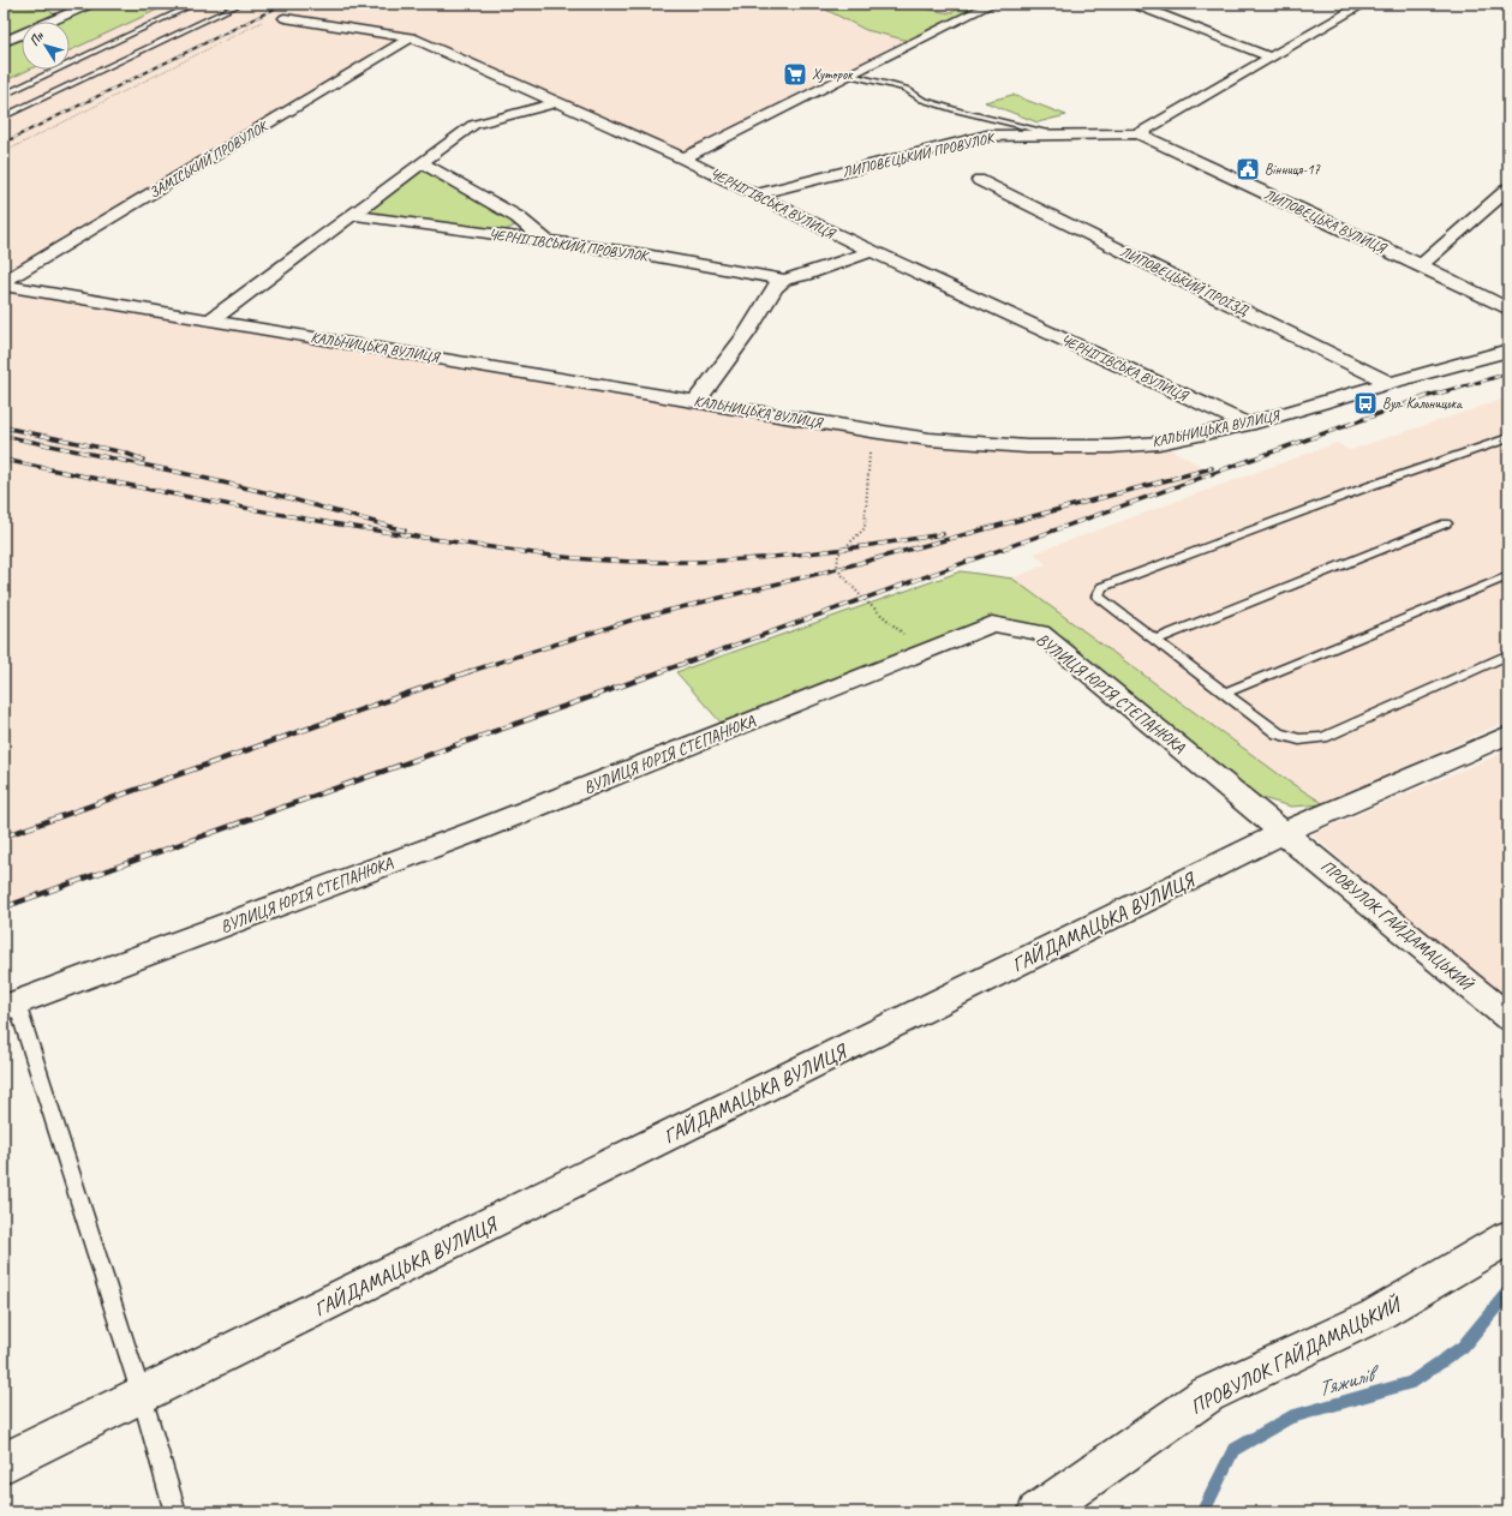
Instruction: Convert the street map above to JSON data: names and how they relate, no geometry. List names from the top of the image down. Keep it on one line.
{"streets":{"street":["ЛИПОВЕЦЬКИЙ ПРОВУЛОК","ЗАМІСЬКИЙ ПРОВУЛОК","ЧЕРНІГІВСЬКА ВУЛИЦЯ","ЛИПОВЕЦЬКА ВУЛИЦЯ","ЧЕРНІГІВСЬКИЙ ПРОВУЛОК","ЛИПОВЕЦЬКИЙ ПРОЇЗД","КАЛЬНИЦЬКА ВУЛИЦЯ","ВУЛИЦЯ ЮРІЯ СТЕПАНЮКА","ГАЙДАМАЦЬКА ВУЛИЦЯ","ПРОВУЛОК ГАЙДАМАЦЬКИЙ"]},"crossings":[["ЛИПОВЕЦЬКИЙ ПРОВУЛОК","ЧЕРНІГІВСЬКА ВУЛИЦЯ"],["ЛИПОВЕЦЬКИЙ ПРОВУЛОК","ЛИПОВЕЦЬКА ВУЛИЦЯ"],["ЗАМІСЬКИЙ ПРОВУЛОК","ЧЕРНІГІВСЬКА ВУЛИЦЯ"],["ЗАМІСЬКИЙ ПРОВУЛОК","КАЛЬНИЦЬКА ВУЛИЦЯ"],["ЧЕРНІГІВСЬКА ВУЛИЦЯ","КАЛЬНИЦЬКА ВУЛИЦЯ"],["ЛИПОВЕЦЬКИЙ ПРОЇЗД","КАЛЬНИЦЬКА ВУЛИЦЯ"],["ВУЛИЦЯ ЮРІЯ СТЕПАНЮКА","ГАЙДАМАЦЬКА ВУЛИЦЯ"],["ВУЛИЦЯ ЮРІЯ СТЕПАНЮКА","ПРОВУЛОК ГАЙДАМАЦЬКИЙ"],["ГАЙДАМАЦЬКА ВУЛИЦЯ","ПРОВУЛОК ГАЙДАМАЦЬКИЙ"]],"water":["Тяжилів"],"places":{"supermarket":["Хуторок"],"public building":["Вінниця-17"],"bus stop":["Вул. Кальницька"]},"north":"top left"}
